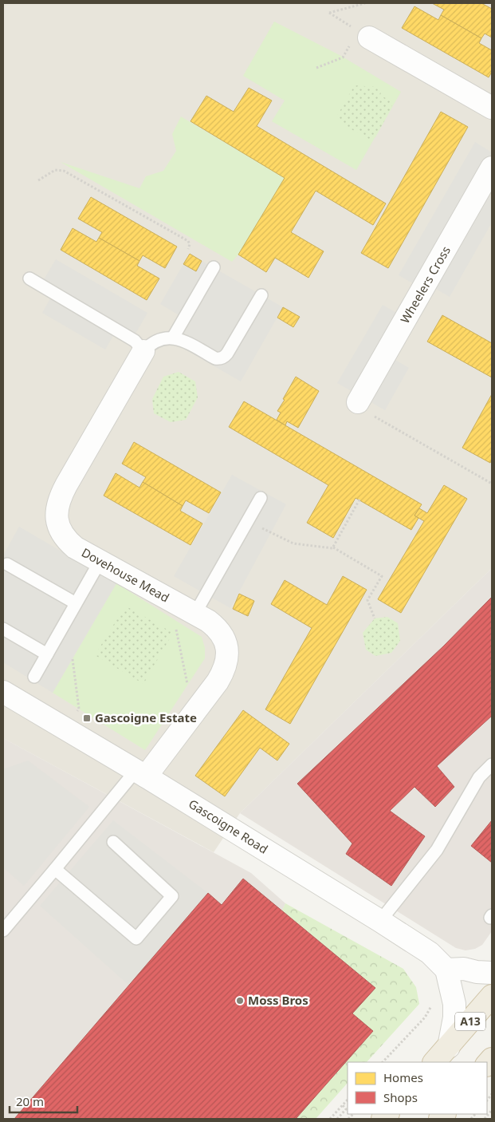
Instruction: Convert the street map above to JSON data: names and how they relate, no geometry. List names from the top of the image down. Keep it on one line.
{"streets":{"highway":["A13"],"street":["Wheelers Cross","Dovehouse Mead","Gascoigne Road"]},"crossings":[["Dovehouse Mead","Gascoigne Road"]],"places":{"transit":["Gascoigne Estate"],"other":["Moss Bros"]},"legend":["Homes","Shops"],"scale_bar":"20 m"}
